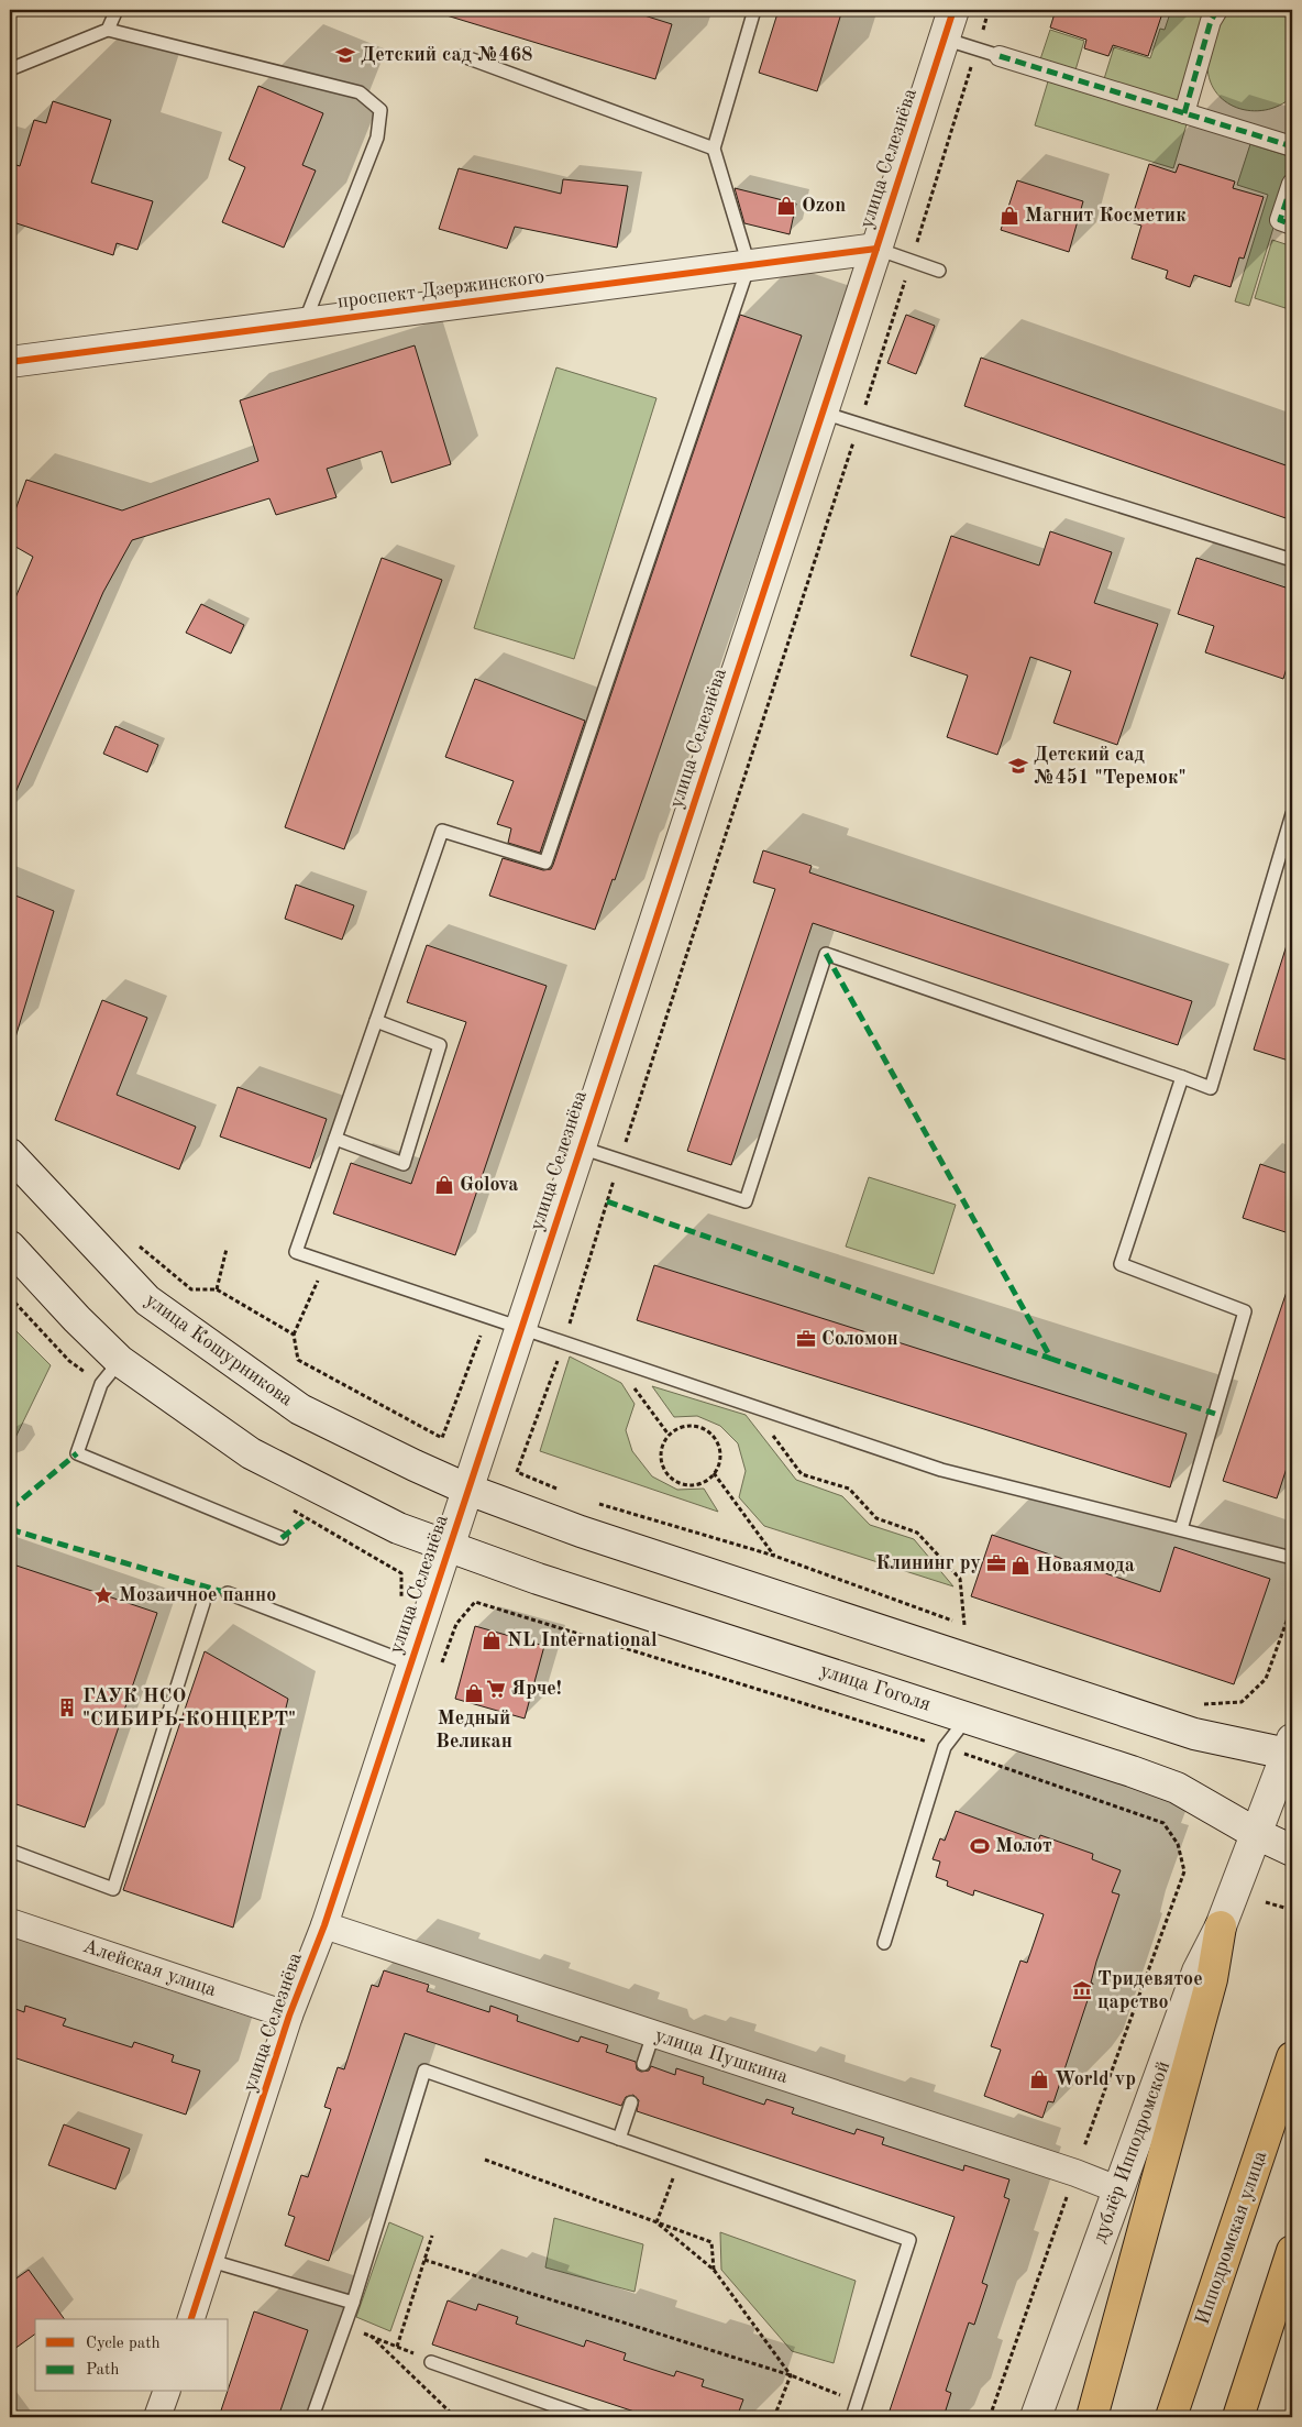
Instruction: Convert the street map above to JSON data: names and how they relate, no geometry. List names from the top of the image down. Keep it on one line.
{"streets":{"highway":["Ипподромская улица"],"street":["улица Селезнёва","проспект Дзержинского","улица Кошурникова","улица Гоголя","Алейская улица","улица Пушкина","дублёр Ипподромской"]},"crossings":[["улица Селезнёва","проспект Дзержинского"],["улица Селезнёва","улица Кошурникова"],["улица Селезнёва","улица Гоголя"],["улица Селезнёва","Алейская улица"],["улица Селезнёва","улица Пушкина"],["улица Гоголя","дублёр Ипподромской"],["улица Пушкина","дублёр Ипподромской"]],"places":{"school or university":["Детский сад №468","Детский сад №451 \"Теремок\""],"shop":["Ozon","Магнит Косметик","Golova","Новаямода","NL International","Медный Великан","World vp"],"office":["Соломон","Клининг ру"],"place":["Мозаичное панно"],"supermarket":["Ярче!"],"building":["ГАУК НСО \"СИБИРЬ-КОНЦЕРТ\""],"sports":["Молот"],"museum":["Тридевятое царство"]},"legend":["Cycle path","Path"]}
